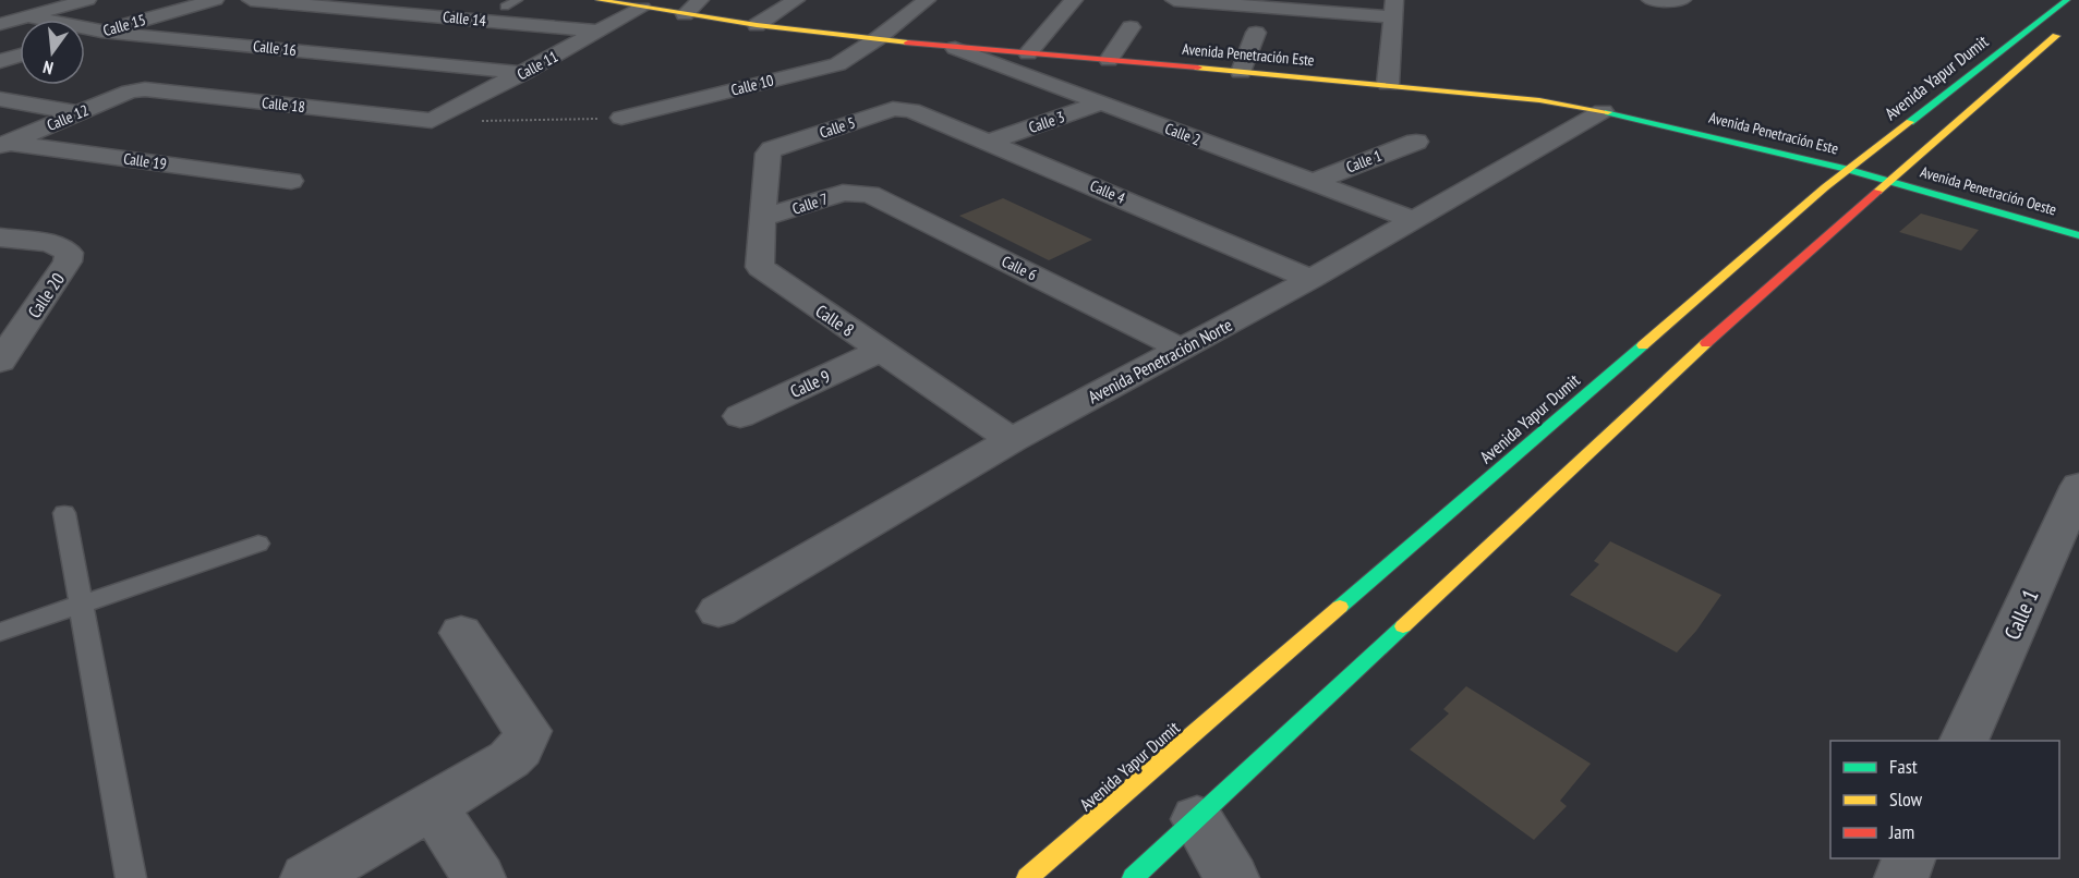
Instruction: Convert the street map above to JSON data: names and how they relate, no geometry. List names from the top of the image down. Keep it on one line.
{"streets":{"main road":["Avenida Penetración Este","Avenida Yapur Dumit","Avenida Penetración Oeste"],"street":["Calle 14","Calle 15","Calle 16","Calle 11","Calle 10","Calle 18","Calle 12","Calle 3","Calle 5","Calle 2","Calle 19","Calle 1","Calle 4","Calle 7","Calle 6","Calle 20","Calle 8","Avenida Penetración Norte","Calle 9"]},"crossings":[["Calle 14","Calle 11"],["Calle 15","Calle 16"],["Calle 16","Calle 11"],["Avenida Penetración Este","Calle 11"],["Avenida Penetración Este","Avenida Yapur Dumit"],["Avenida Penetración Este","Calle 10"],["Avenida Penetración Este","Calle 2"],["Avenida Penetración Este","Avenida Penetración Oeste"],["Avenida Penetración Este","Avenida Penetración Norte"],["Calle 11","Calle 18"],["Calle 18","Calle 12"],["Calle 12","Calle 19"],["Calle 3","Calle 2"],["Calle 3","Calle 4"],["Calle 5","Calle 4"],["Calle 5","Calle 8"],["Calle 2","Calle 1"],["Calle 2","Avenida Penetración Norte"],["Calle 4","Avenida Penetración Norte"],["Calle 7","Calle 6"],["Calle 7","Calle 8"],["Calle 6","Avenida Penetración Norte"],["Calle 8","Avenida Penetración Norte"],["Calle 8","Calle 9"]],"legend":["Fast","Slow","Jam"],"north":"bottom"}
